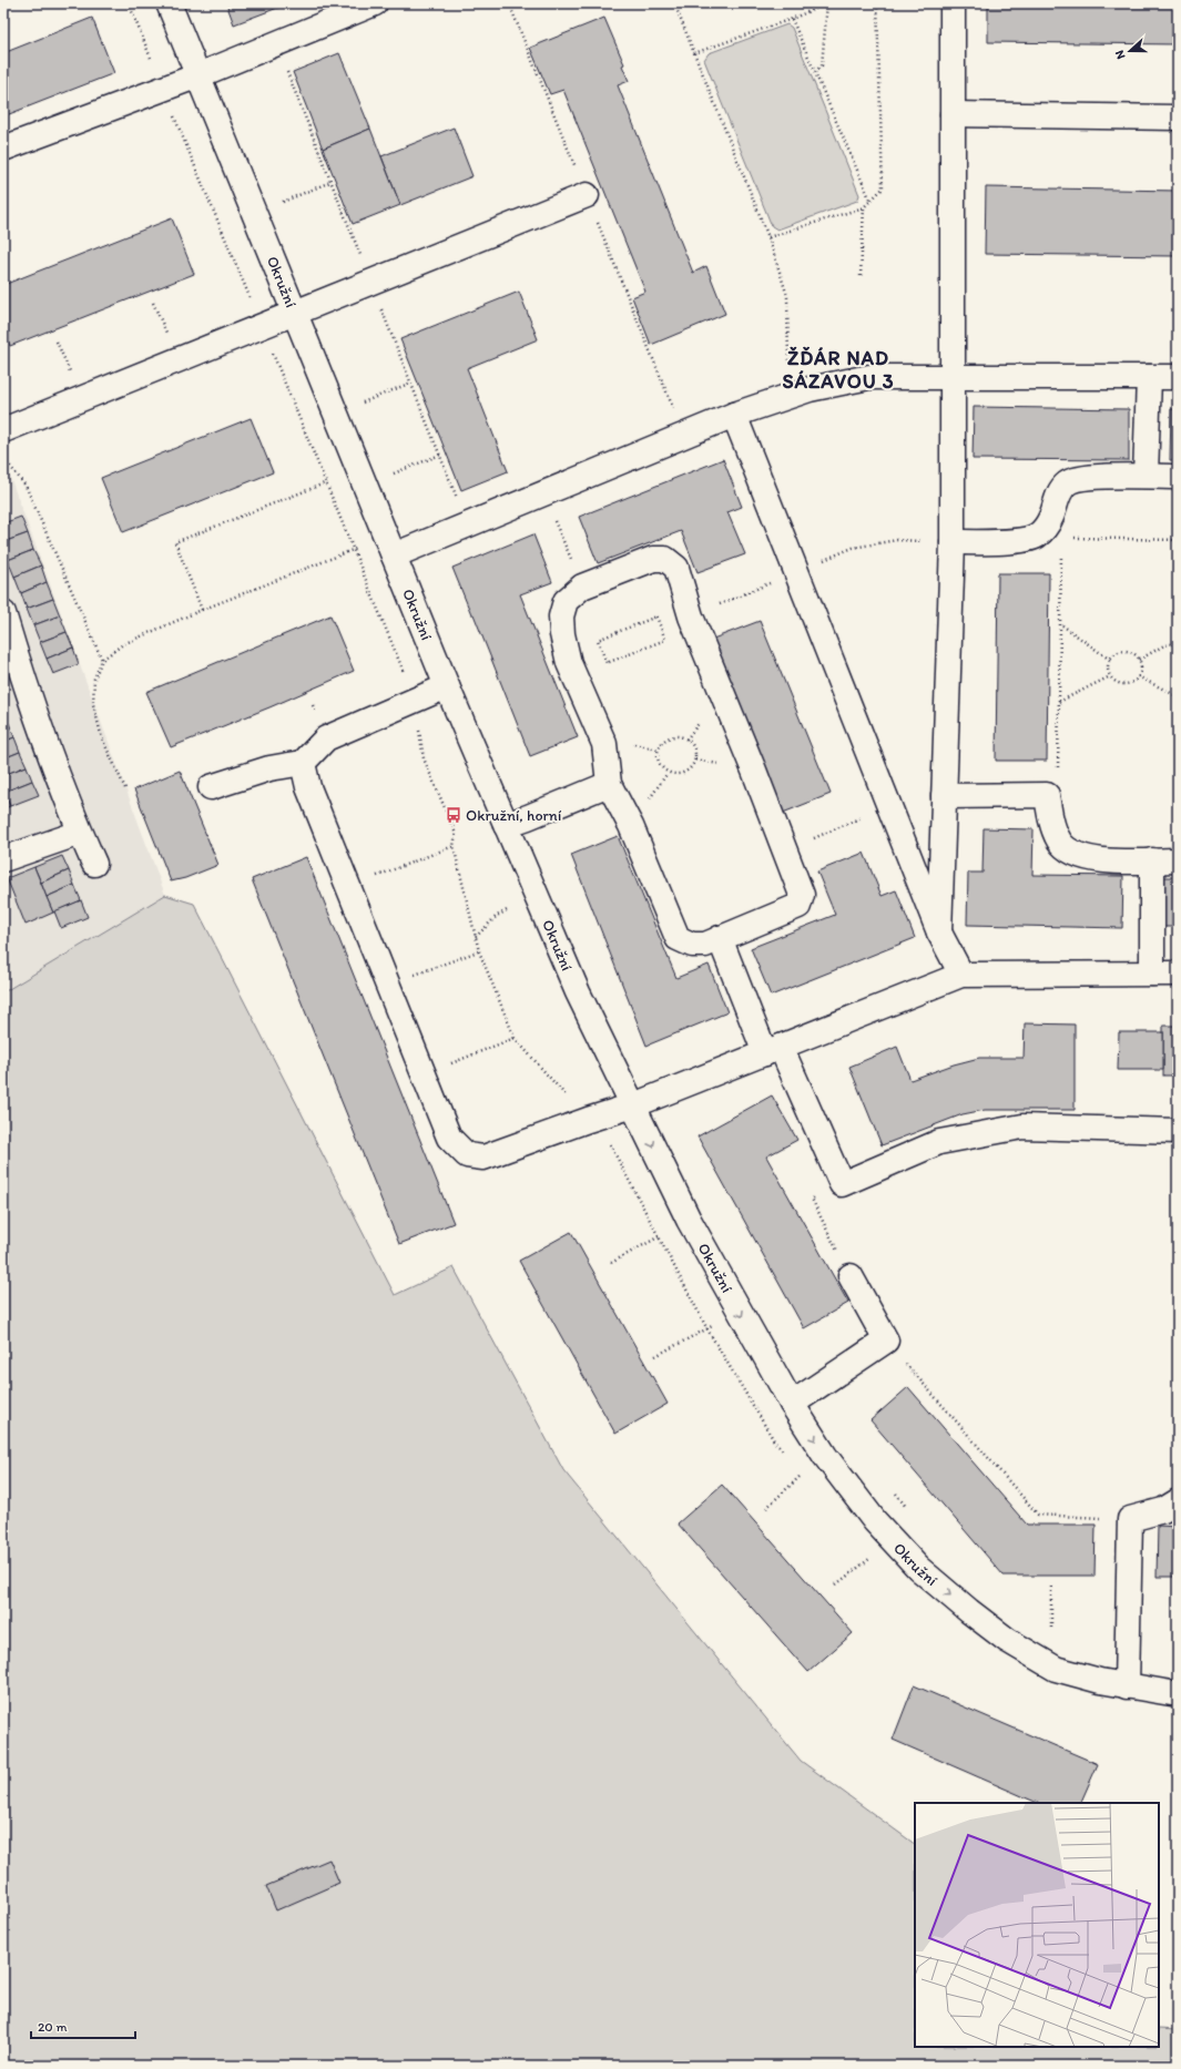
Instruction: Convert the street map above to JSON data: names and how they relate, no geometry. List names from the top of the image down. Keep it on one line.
{"streets":{"street":["Okružní"]},"one_way":["Okružní"],"districts":["ŽĎÁR NAD SÁZAVOU 3"],"places":{"bus stop":["Okružní, horní"]},"scale_bar":"20 m","north":"left"}
